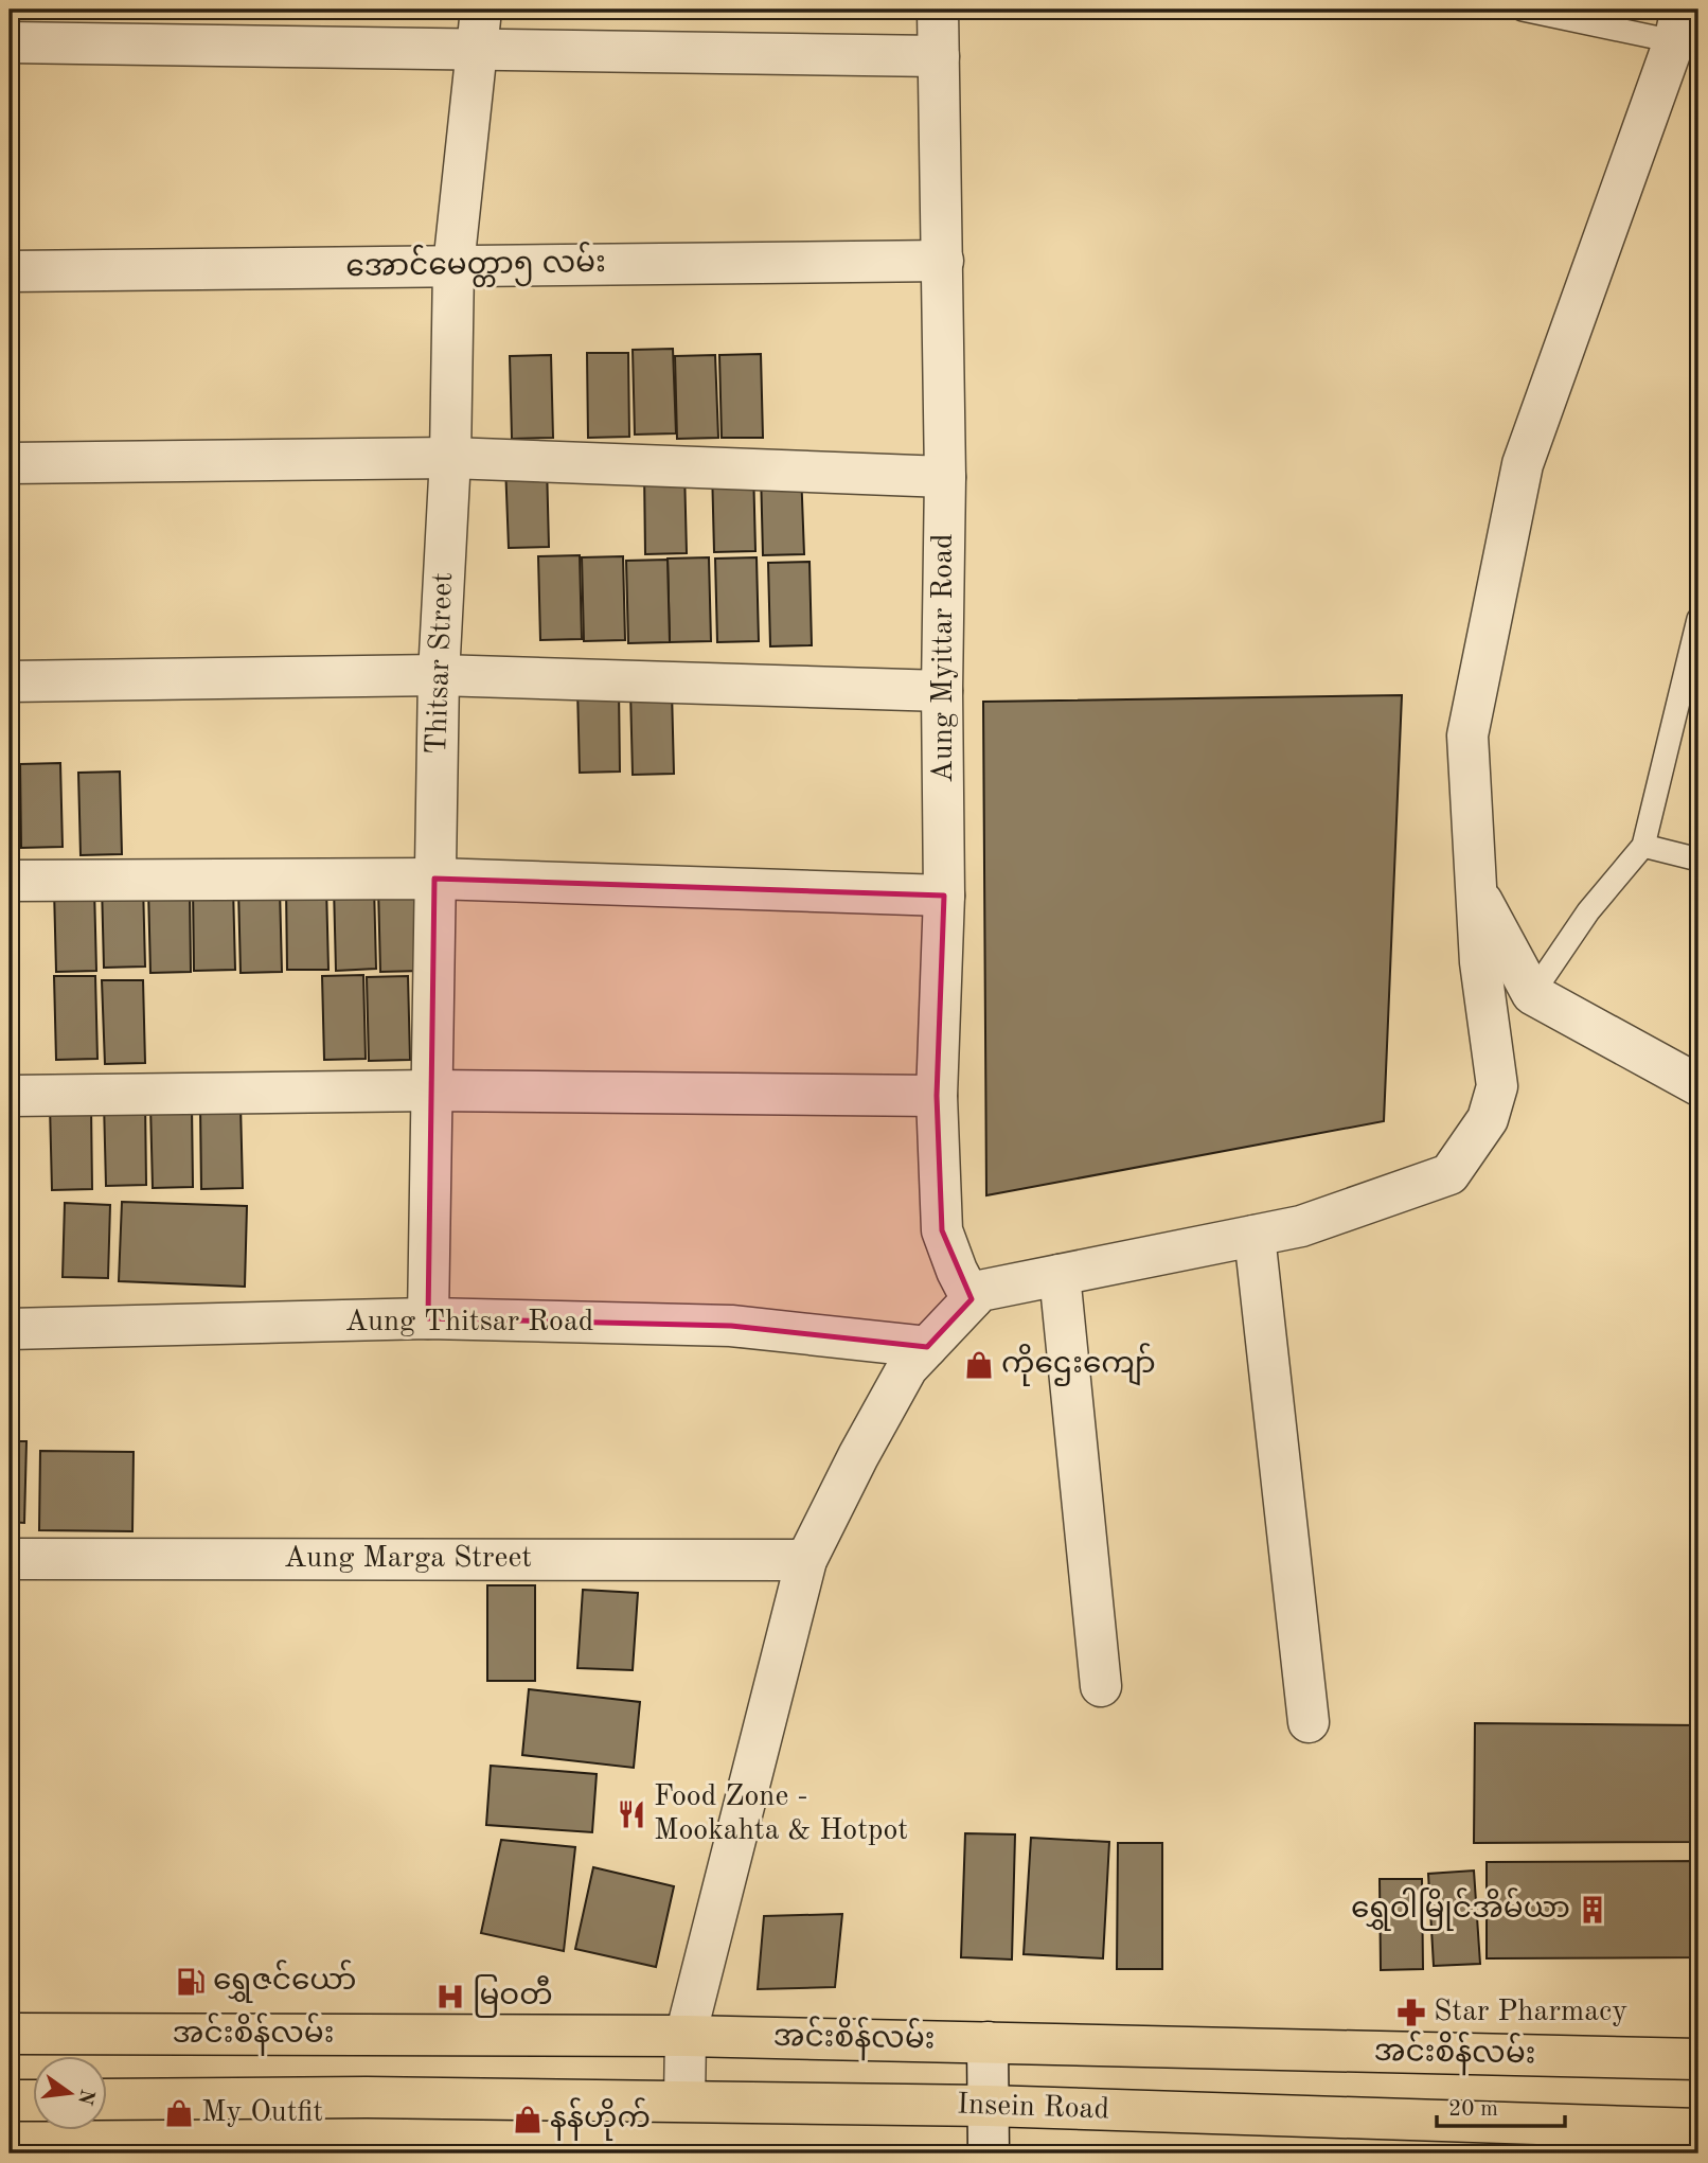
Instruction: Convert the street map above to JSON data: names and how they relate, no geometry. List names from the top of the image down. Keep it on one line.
{"streets":{"main road":["အင်းစိန်လမ်း","Insein Road"],"street":["အောင်မေတ္တာ၅ လမ်း","Aung Myittar Road","Thitsar Street","Aung Thitsar Road","Aung Marga Street"]},"crossings":[["အောင်မေတ္တာ၅ လမ်း","Aung Myittar Road"],["အောင်မေတ္တာ၅ လမ်း","Thitsar Street"],["Thitsar Street","Aung Thitsar Road"]],"places":{"shop":["ကိုဌေးကျော်","My Outfit","နန်ဟိုက်"],"restaurant":["Food Zone - Mookahta & Hotpot"],"building":["ရွှေဝါမြိုင်အိမ်ယာ"],"fuel station":["ရွှေဇင်ယော်"],"hospital":["မြဝတီ"],"pharmacy":["Star Pharmacy"]},"scale_bar":"20 m","north":"right"}
